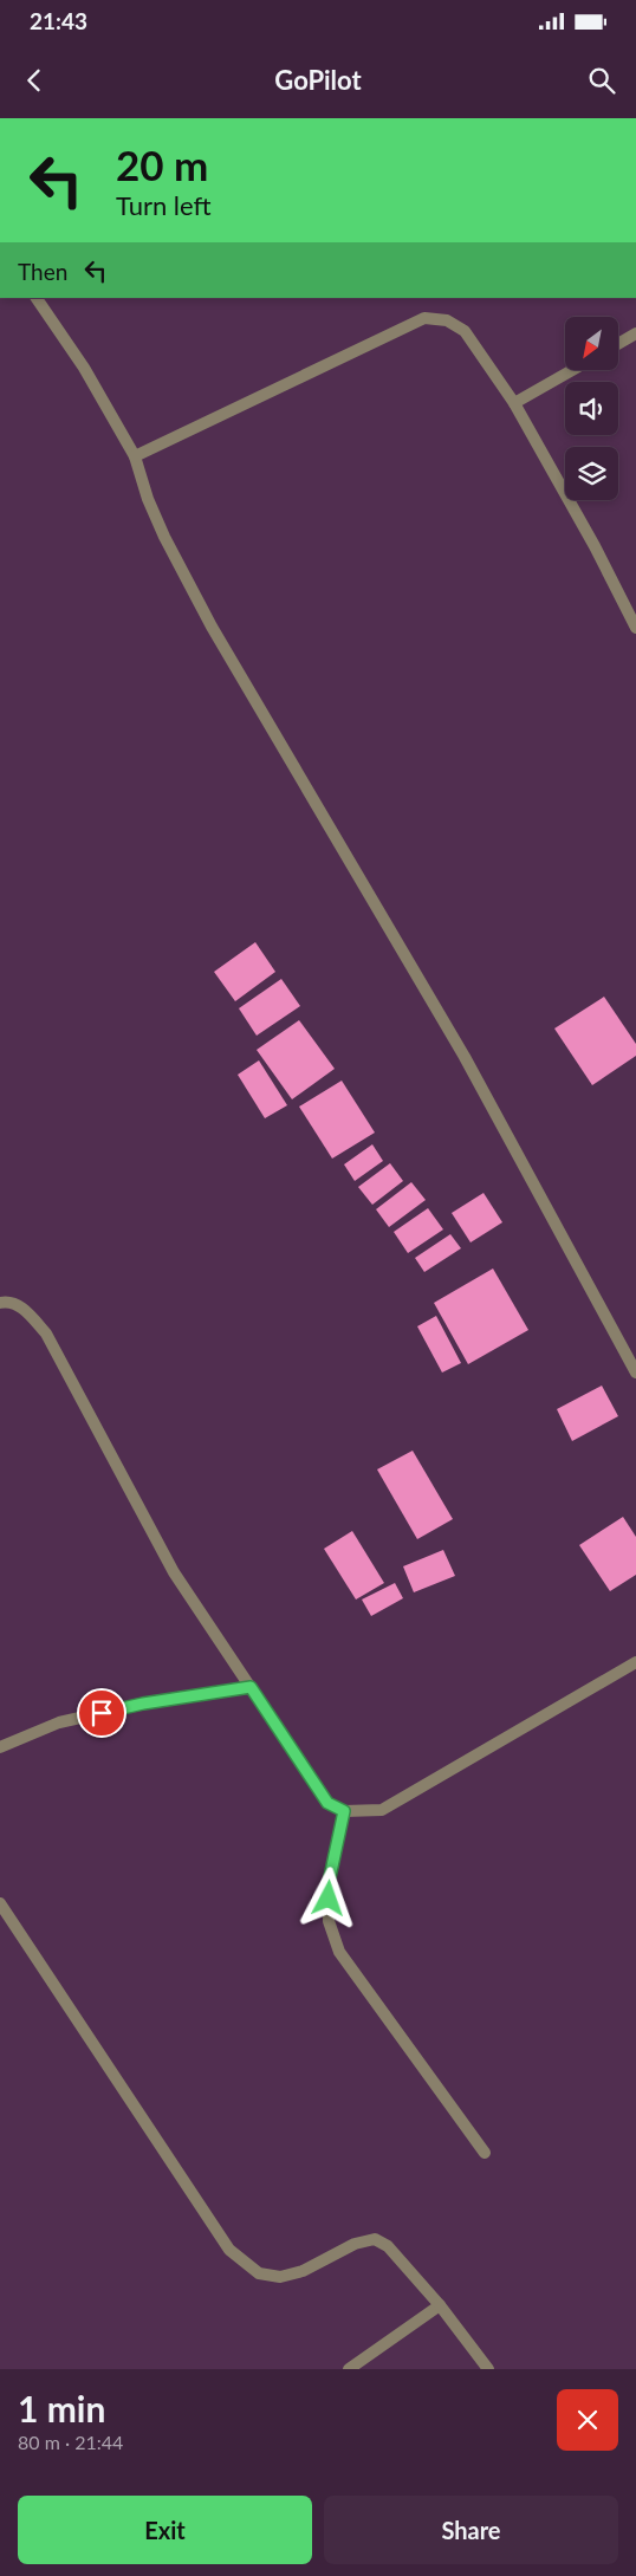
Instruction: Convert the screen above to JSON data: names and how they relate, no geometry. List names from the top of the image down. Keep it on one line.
{"north":"bottom left","page":{"status":"21:43","header":"GoPilot","turn":["20 m","Turn left"],"then":"Then","heading":["1 min","80 m · 21:44"],"buttons":["Exit","Share"]}}
